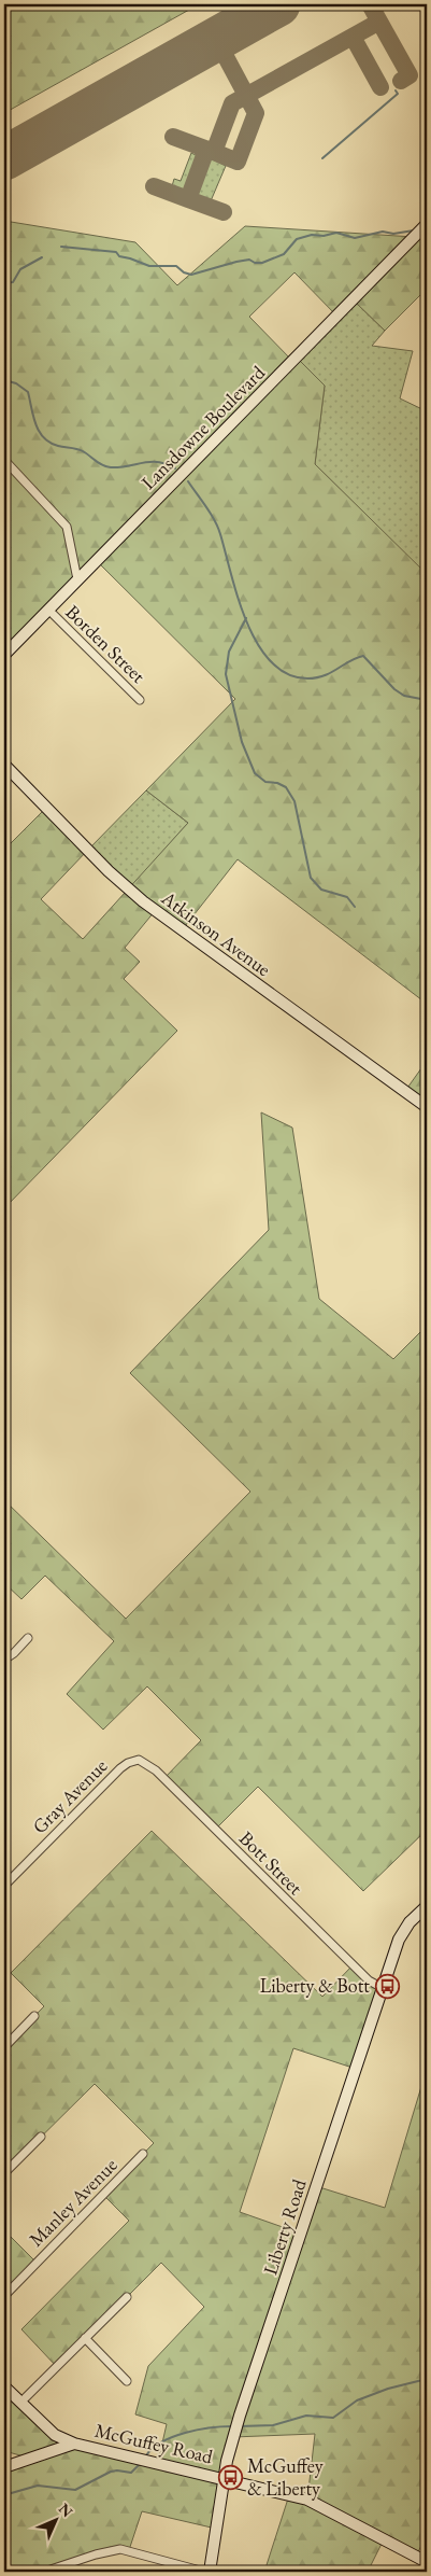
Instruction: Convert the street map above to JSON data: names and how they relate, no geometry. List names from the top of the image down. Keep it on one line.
{"streets":{"street":["Lansdowne Boulevard","Borden Street","Atkinson Avenue","Gray Avenue","Bott Street","Manley Avenue","Liberty Road","McGuffey Road"]},"crossings":[["Lansdowne Boulevard","Borden Street"],["Gray Avenue","Bott Street"],["Bott Street","Liberty Road"],["Liberty Road","McGuffey Road"]],"places":{"bus stop":["Liberty & Bott","McGuffey & Liberty"]},"north":"top right"}
